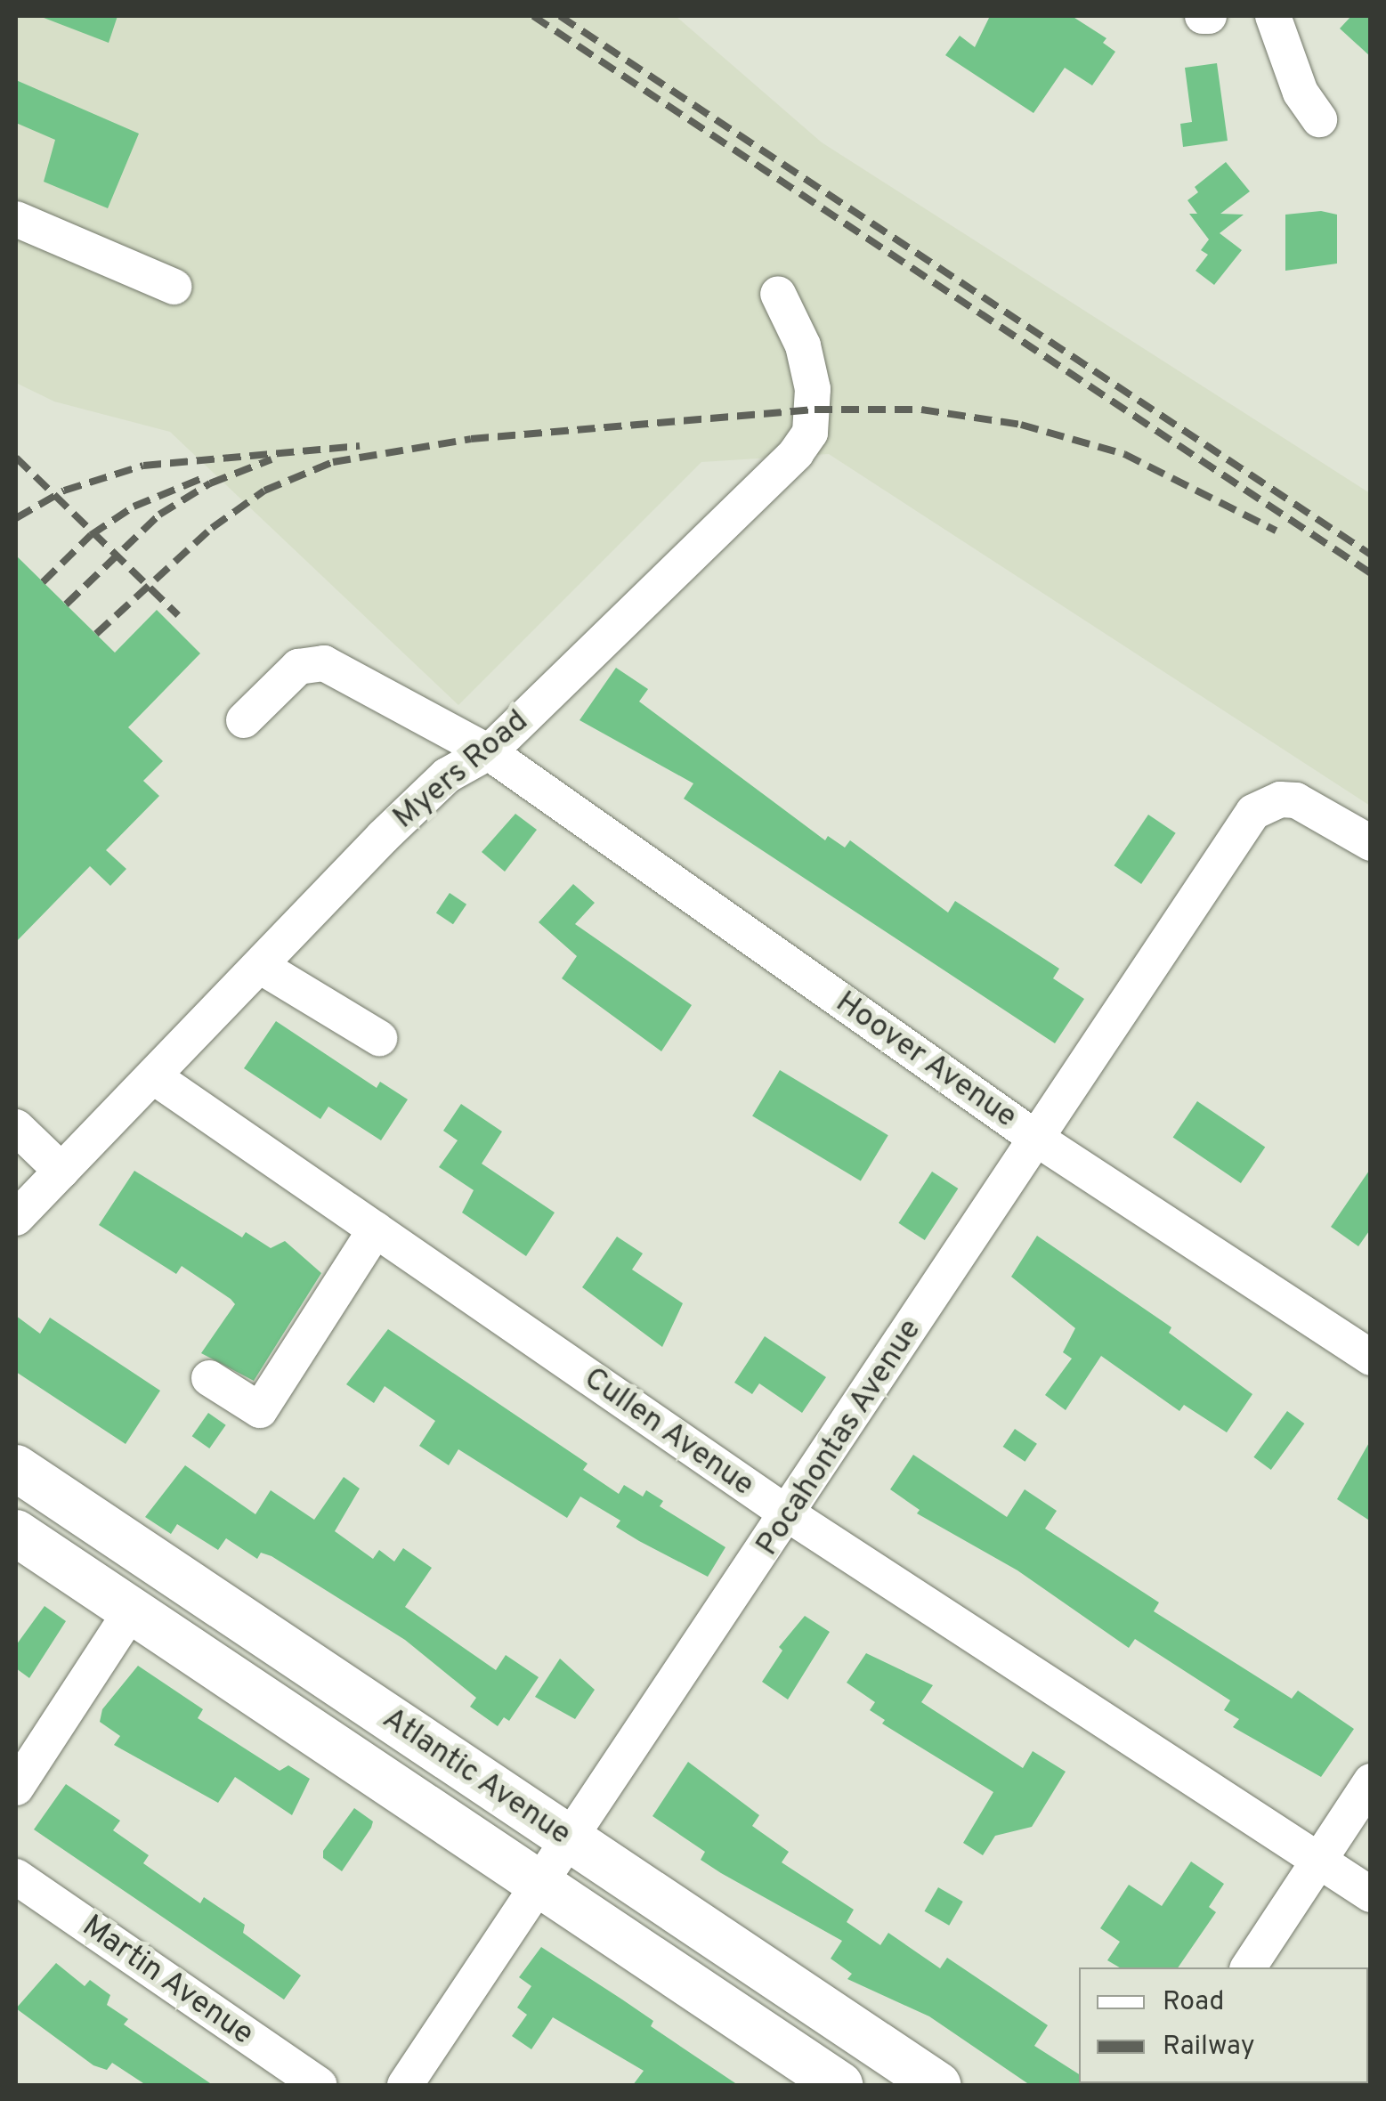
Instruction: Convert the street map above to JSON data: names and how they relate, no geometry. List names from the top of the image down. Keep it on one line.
{"streets":{"main road":["Atlantic Avenue"],"street":["Myers Road","Hoover Avenue","Cullen Avenue","Pocahontas Avenue","Martin Avenue"]},"crossings":[["Myers Road","Hoover Avenue"],["Myers Road","Cullen Avenue"],["Hoover Avenue","Pocahontas Avenue"],["Cullen Avenue","Pocahontas Avenue"],["Pocahontas Avenue","Atlantic Avenue"]],"legend":["Road","Railway"]}
